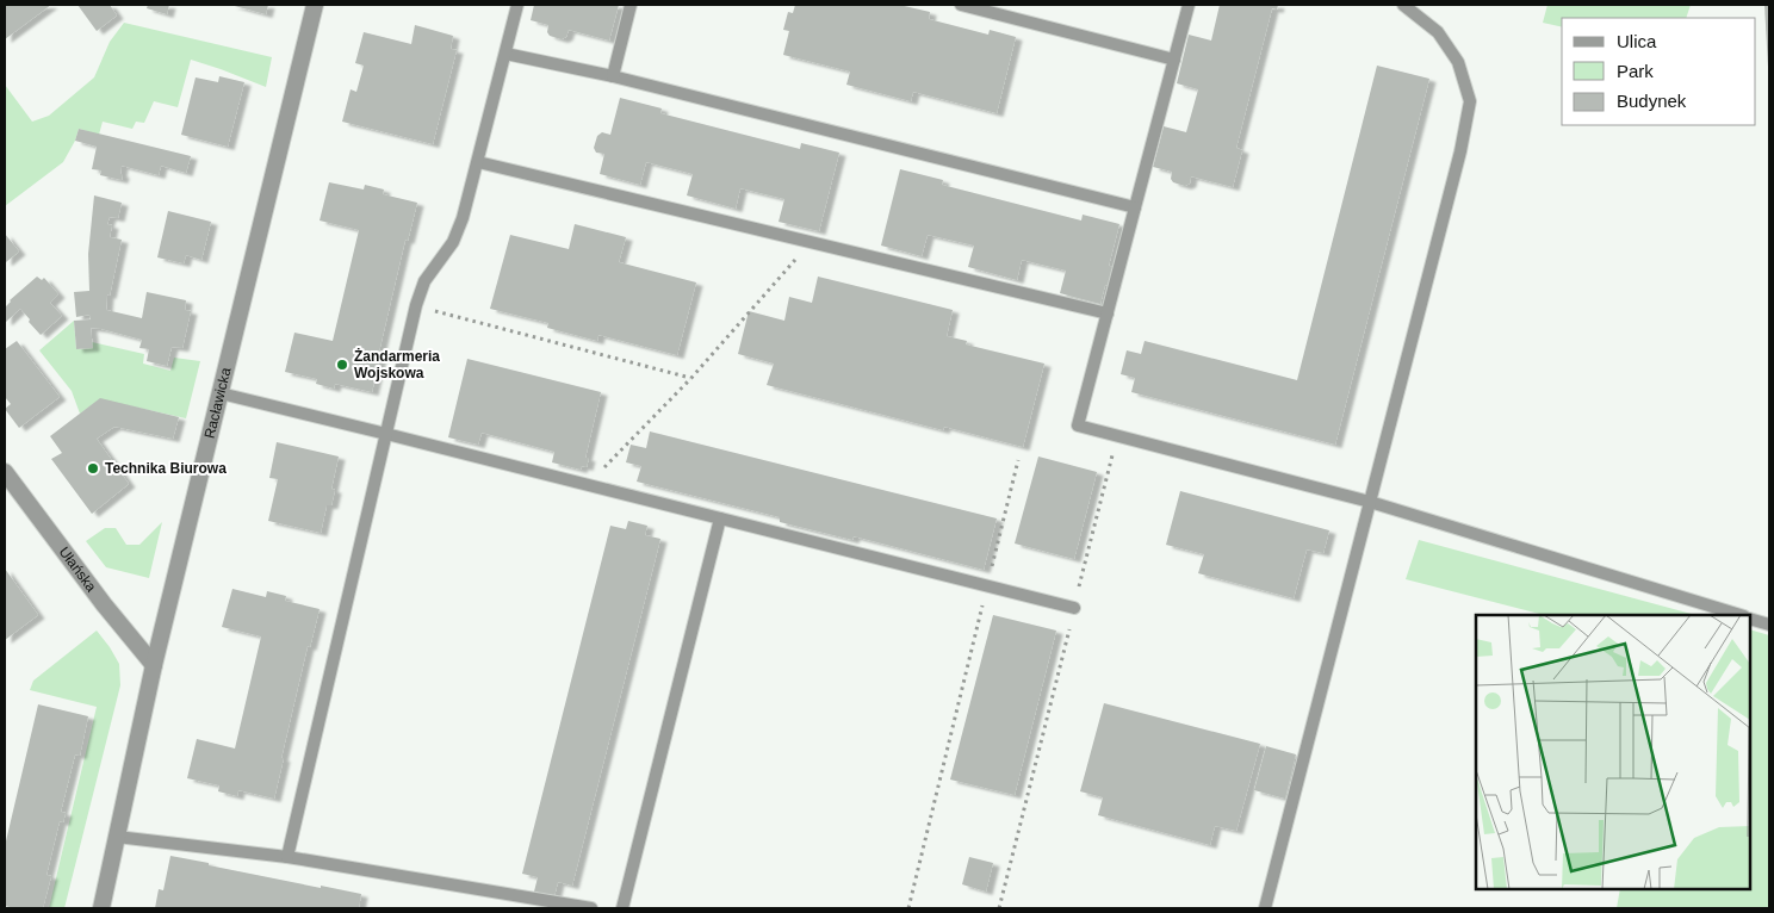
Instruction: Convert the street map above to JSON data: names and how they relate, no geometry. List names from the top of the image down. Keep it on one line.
{"streets":{"street":["Racławicka","Ułańska"]},"crossings":[["Racławicka","Ułańska"]],"places":["Żandarmeria Wojskowa","Technika Biurowa"],"legend":["Ulica","Park","Budynek"]}
